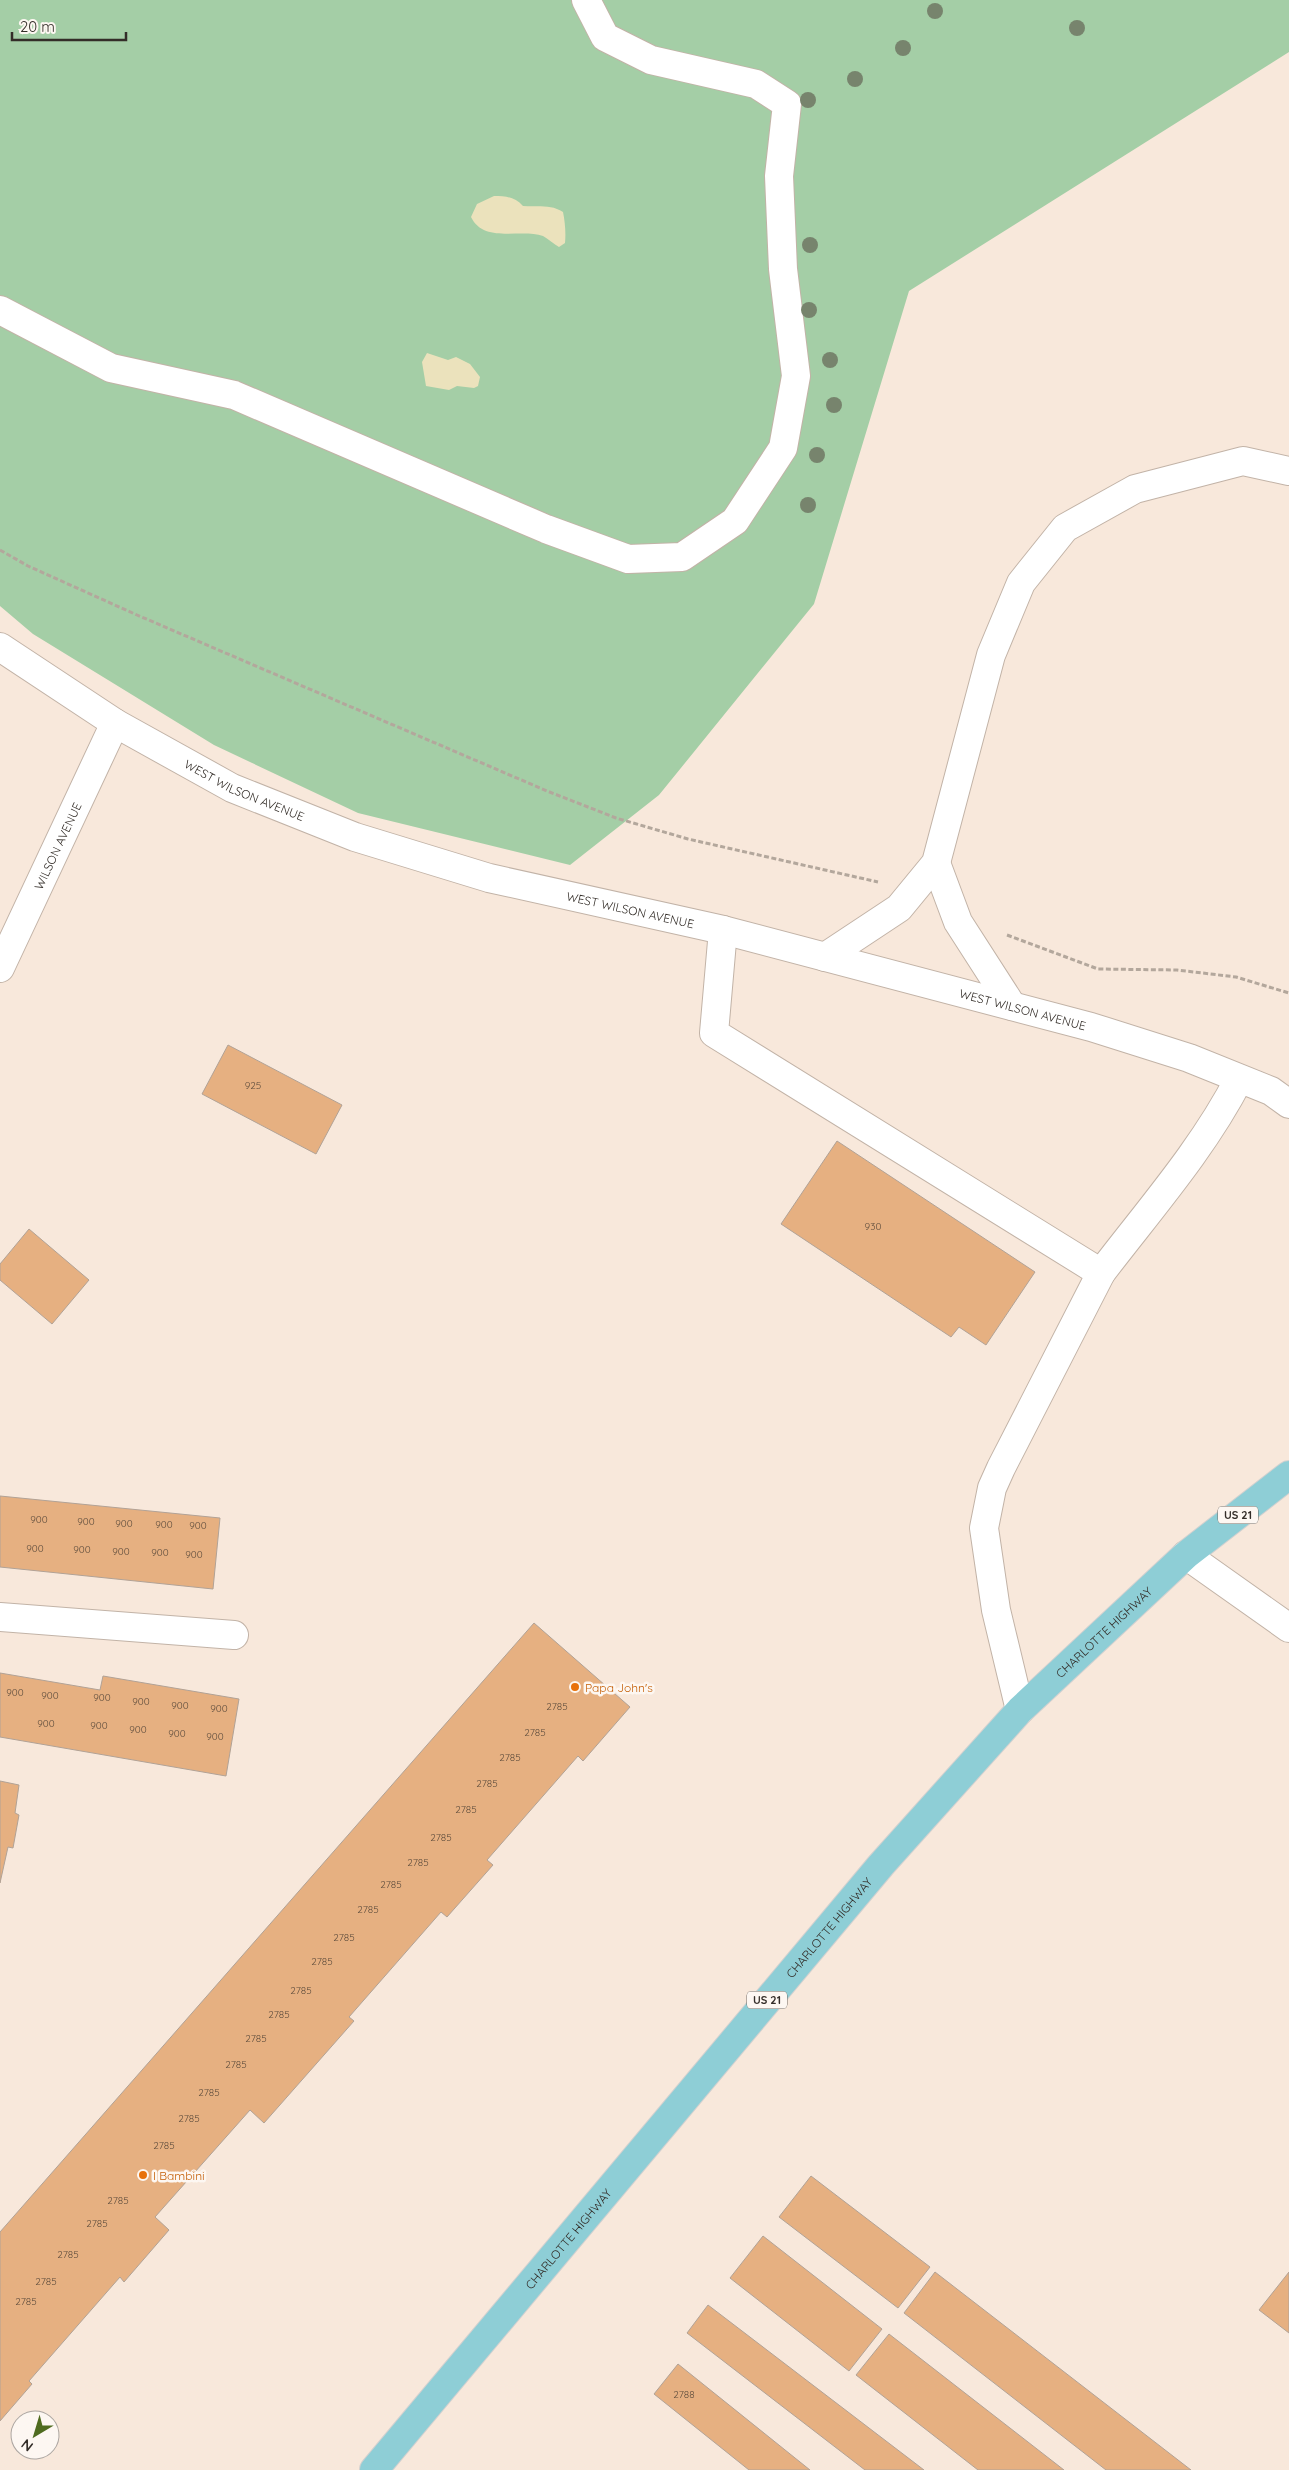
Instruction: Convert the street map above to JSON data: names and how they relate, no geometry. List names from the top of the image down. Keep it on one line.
{"streets":{"main road":["US 21","CHARLOTTE HIGHWAY"],"street":["WEST WILSON AVENUE","WILSON AVENUE"]},"crossings":[["WEST WILSON AVENUE","WILSON AVENUE"]],"places":["Papa John's","I Bambini"],"house_numbers":["925","930","900","900","900","900","900","900","900","900","900","900","900","900","900","900","900","2785","900","900","900","900","2785","900","900","2785","2785","2785","2785","2785","2785","2785","2785","2785","2785","2785","2785","2785","2785","2785","2785","2785","2785","2785","2785","2785","2788"],"scale_bar":"20 m","north":"bottom left"}
